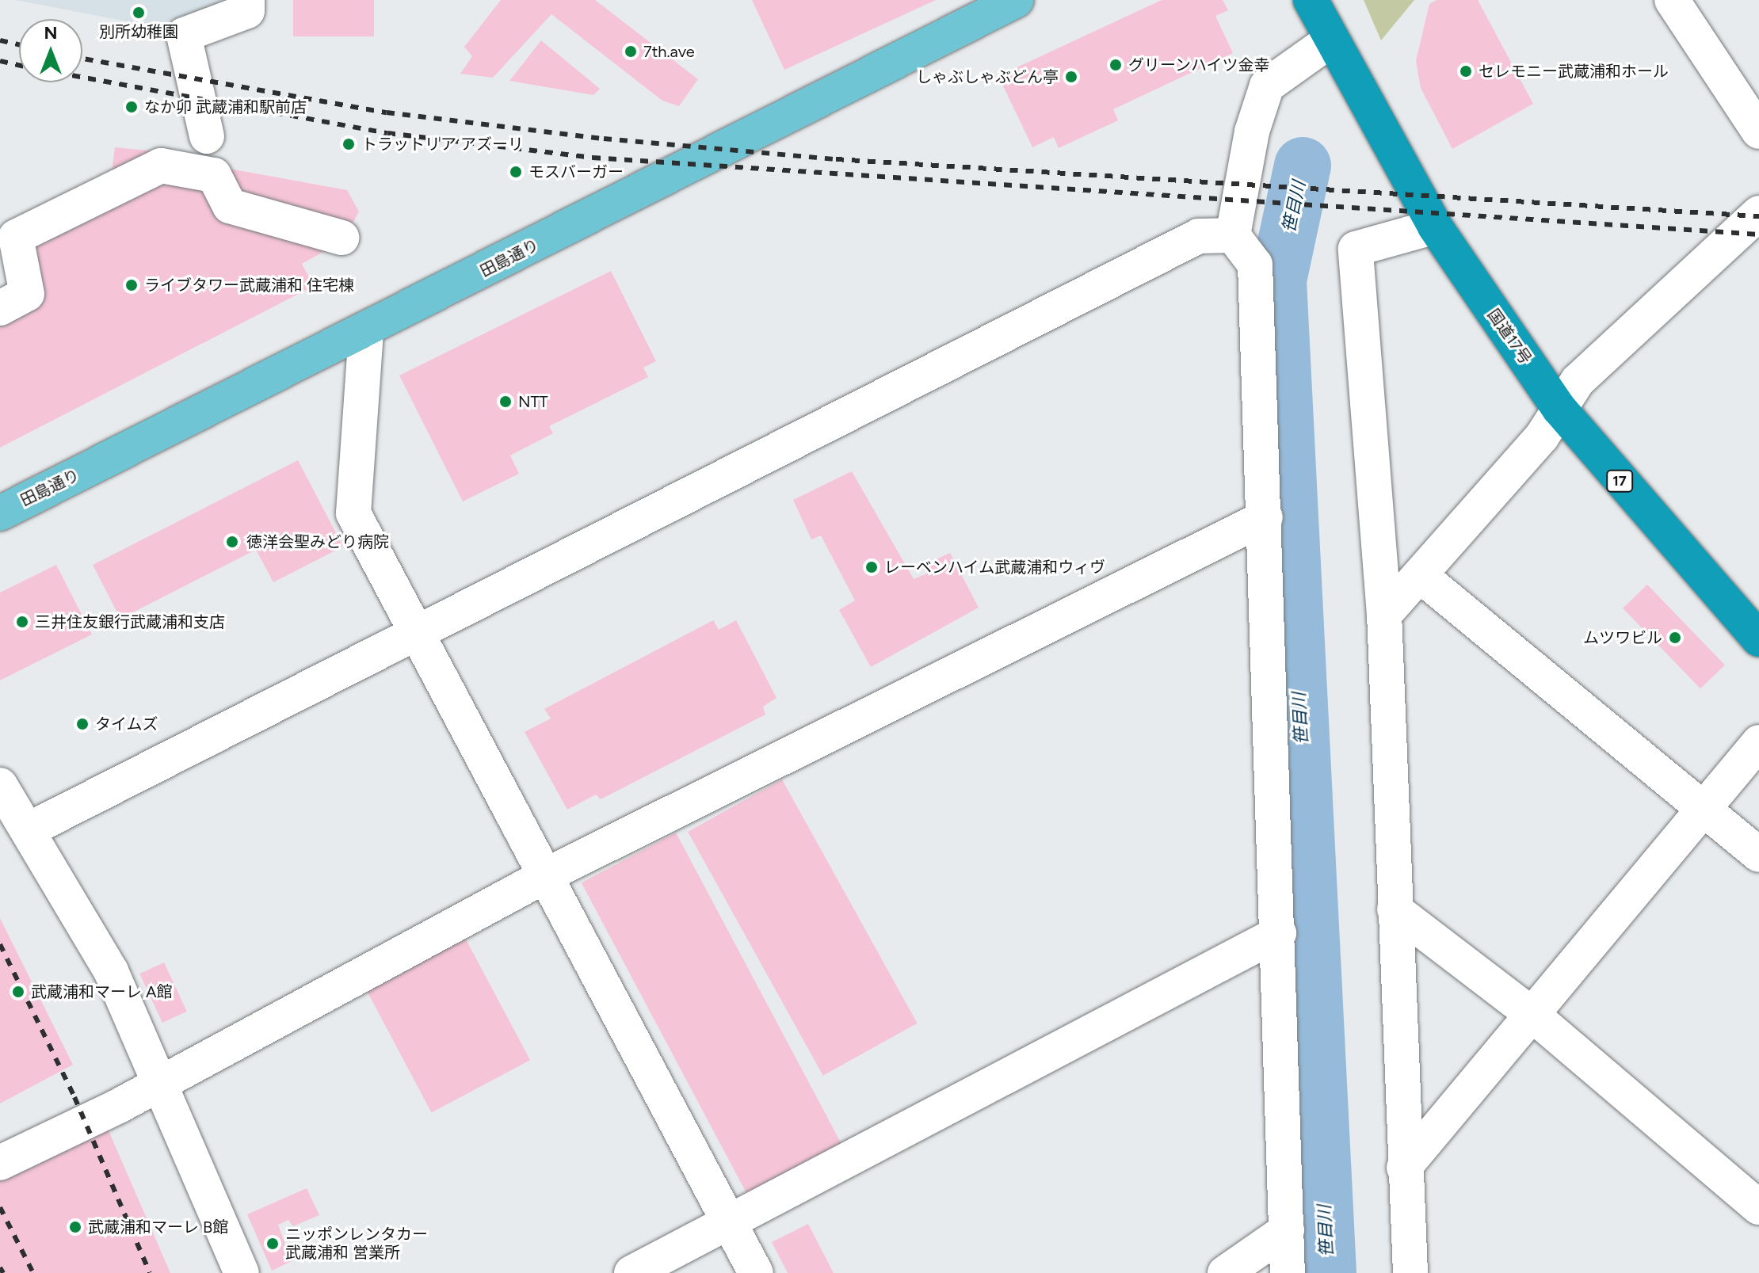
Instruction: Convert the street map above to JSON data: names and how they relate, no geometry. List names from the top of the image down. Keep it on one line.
{"streets":{"highway":["国道17号","17"],"main road":["田島通り"]},"water":["笹目川"],"places":["別所幼稚園","7th.ave","グリーンハイツ金幸","セレモニー武蔵浦和ホール","しゃぶしゃぶどん亭","なか卯 武蔵浦和駅前店","トラットリア アズーリ","モスバーガー","ライブタワー武蔵浦和 住宅棟","NTT","徳洋会聖みどり病院","レーベンハイム武蔵浦和ウィヴ","三井住友銀行武蔵浦和支店","ムツワビル","タイムズ","武蔵浦和マーレ A館","武蔵浦和マーレ B館","ニッポンレンタカー 武蔵浦和 営業所"],"north":"top"}
